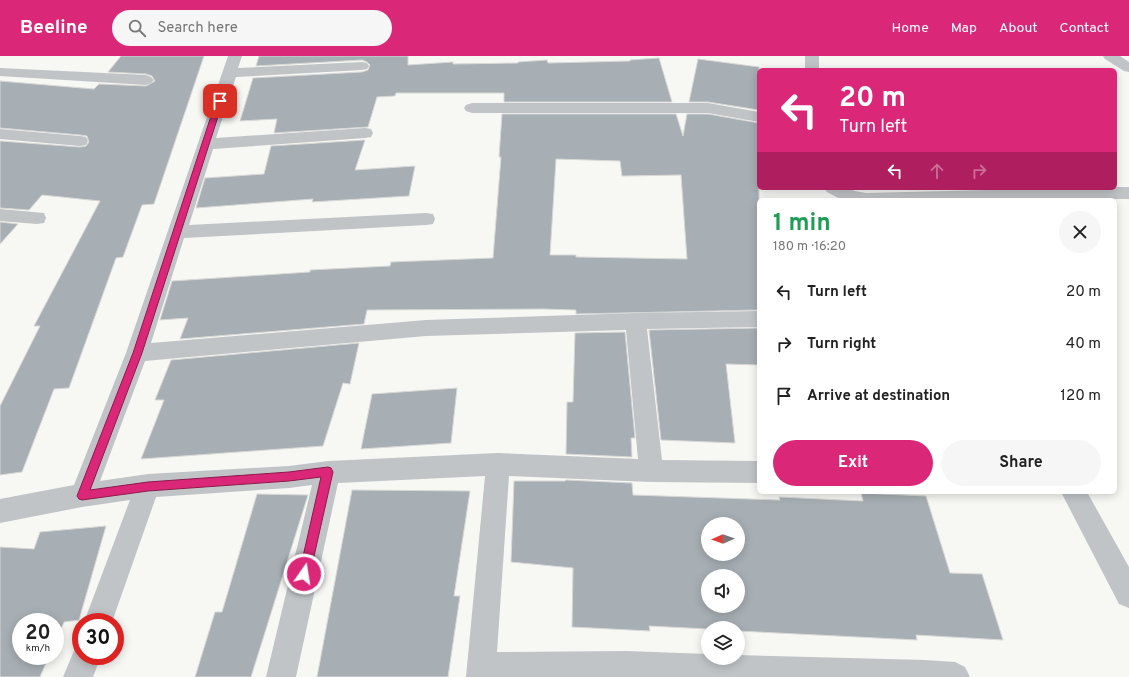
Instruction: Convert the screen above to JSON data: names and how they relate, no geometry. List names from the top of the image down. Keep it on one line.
{"north":"left","page":{"header":"Beeline","search":"Search here","nav":["Home","Map","About","Contact"],"turn":["20 m","Turn left"],"heading":["1 min","180 m · 16:20"],"list":[{"name":"Turn left","value":"20 m"},{"name":"Turn right","value":"40 m"},{"name":"Arrive at destination","value":"120 m"}],"buttons":["Exit","Share"],"speed":"20 km/h","limit":"30"}}
